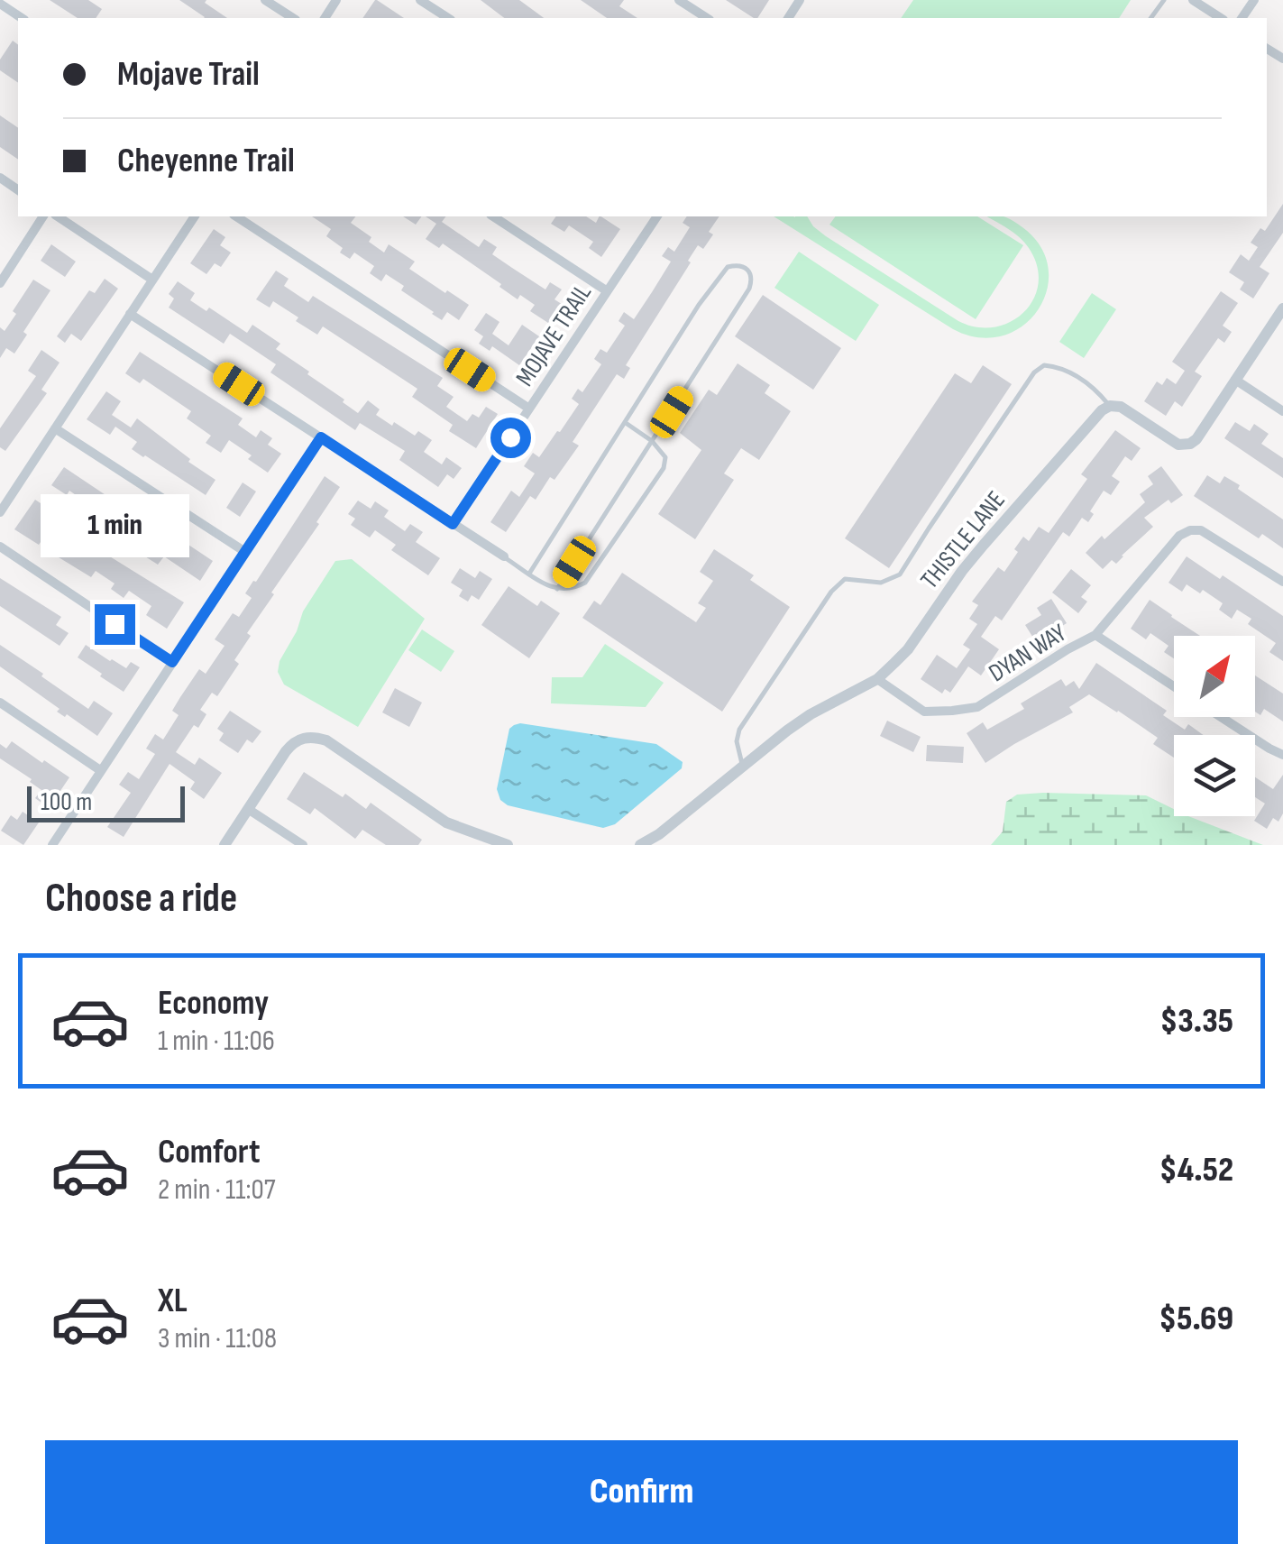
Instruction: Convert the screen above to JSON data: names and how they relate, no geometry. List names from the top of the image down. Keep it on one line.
{"streets":{"street":["MOJAVE TRAIL","THISTLE LANE","DYAN WAY"]},"crossings":[["THISTLE LANE","DYAN WAY"]],"scale_bar":"100 m","north":"top right","page":{"banner":["Mojave Trail","Cheyenne Trail"],"bubble":"1 min","scale":"100 m","heading":"Choose a ride","list":[{"name":"Economy","note":"1 min · 11:06","value":"$3.35"},{"name":"Comfort","note":"2 min · 11:07","value":"$4.52"},{"name":"XL","note":"3 min · 11:08","value":"$5.69"}],"buttons":"Confirm"}}
